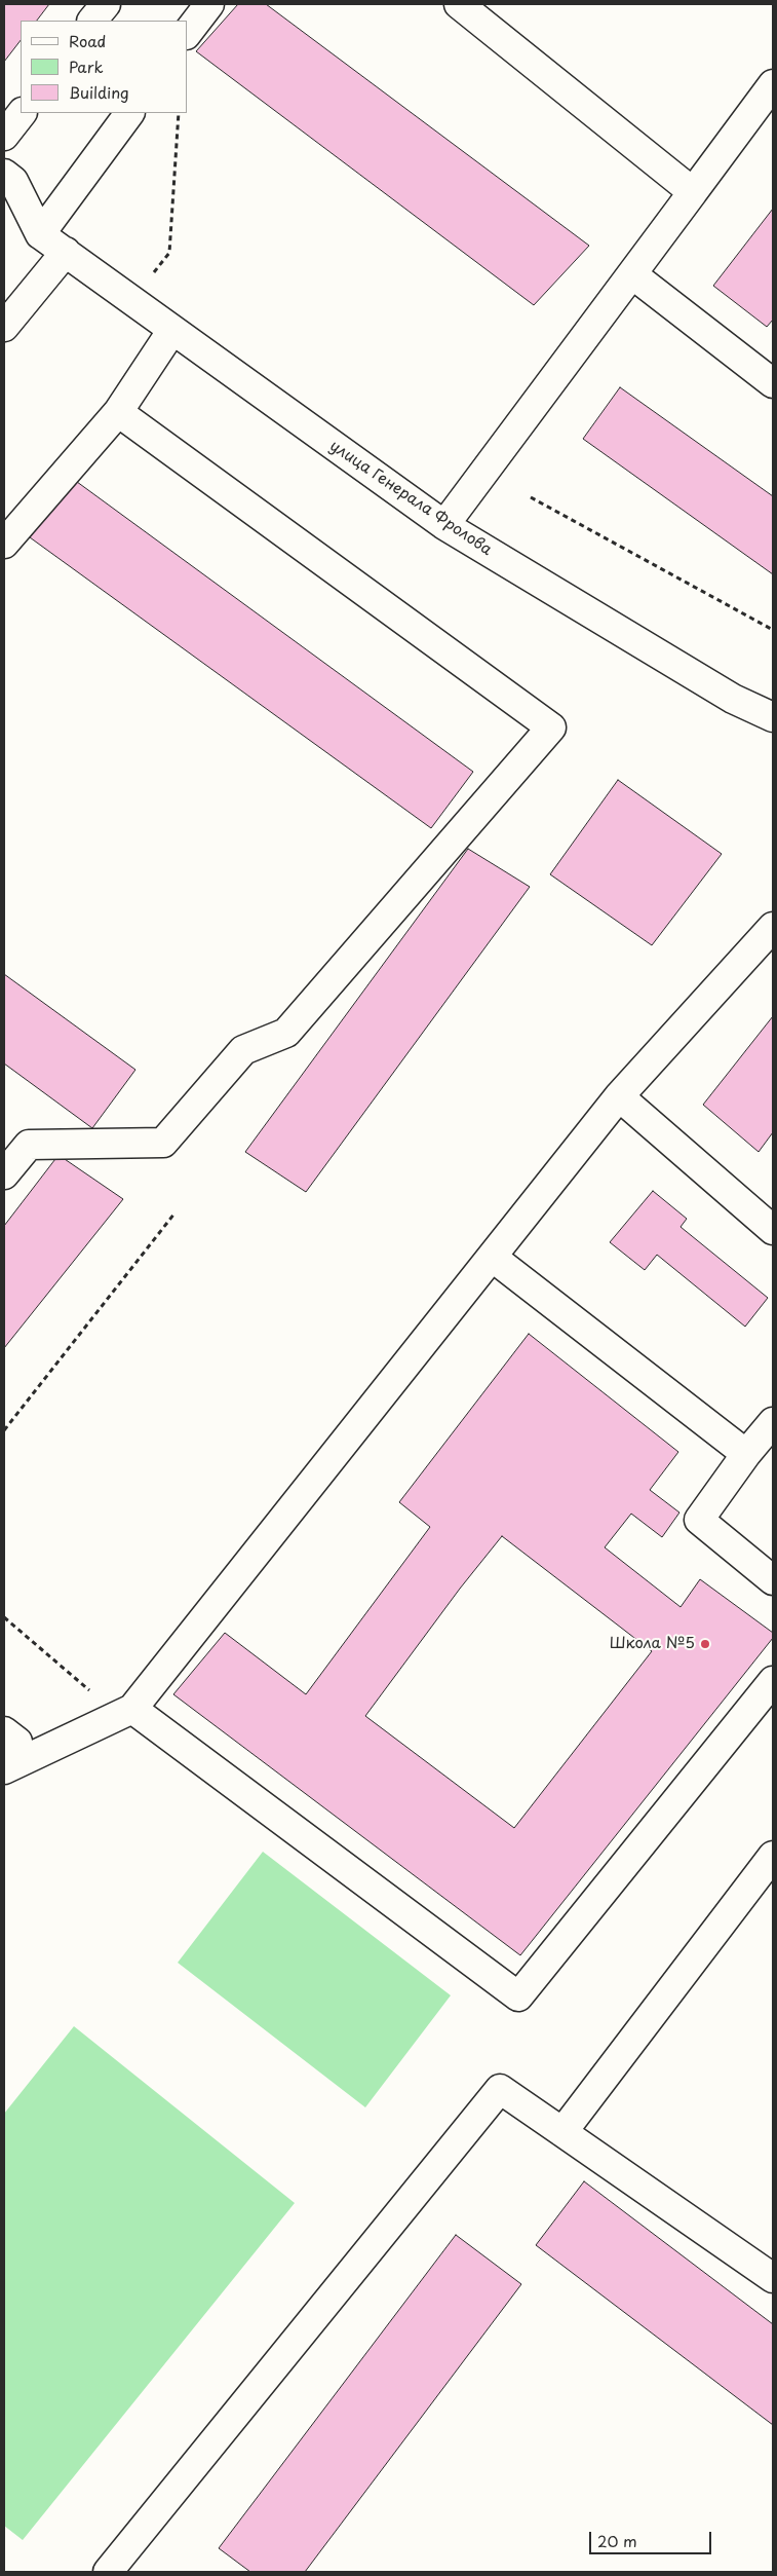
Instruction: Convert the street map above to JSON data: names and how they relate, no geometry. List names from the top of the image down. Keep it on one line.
{"streets":{"street":["улица Генерала Фролова"]},"places":["Школа №5"],"legend":["Road","Park","Building"],"scale_bar":"20 m"}
